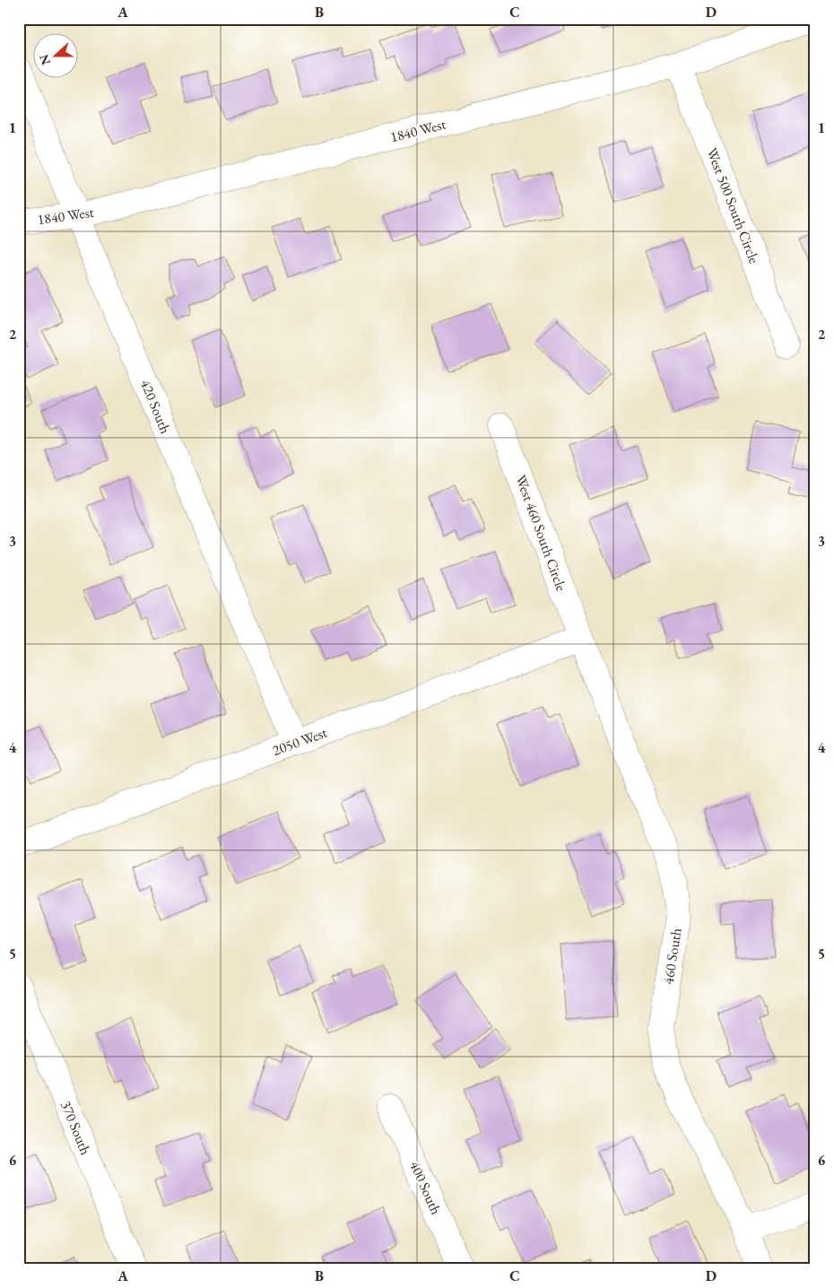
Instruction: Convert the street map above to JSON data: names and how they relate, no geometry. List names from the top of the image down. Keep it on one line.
{"streets":{"street":["1840 West","West 500 South Circle","420 South","West 460 South Circle","2050 West","460 South","370 South","400 South"]},"crossings":[["1840 West","West 500 South Circle"],["1840 West","420 South"],["420 South","2050 West"],["West 460 South Circle","2050 West"],["West 460 South Circle","460 South"],["2050 West","460 South"]],"north":"left","grid":{"columns":["A","B","C","D"],"rows":["1","2","3","4","5","6"]}}
